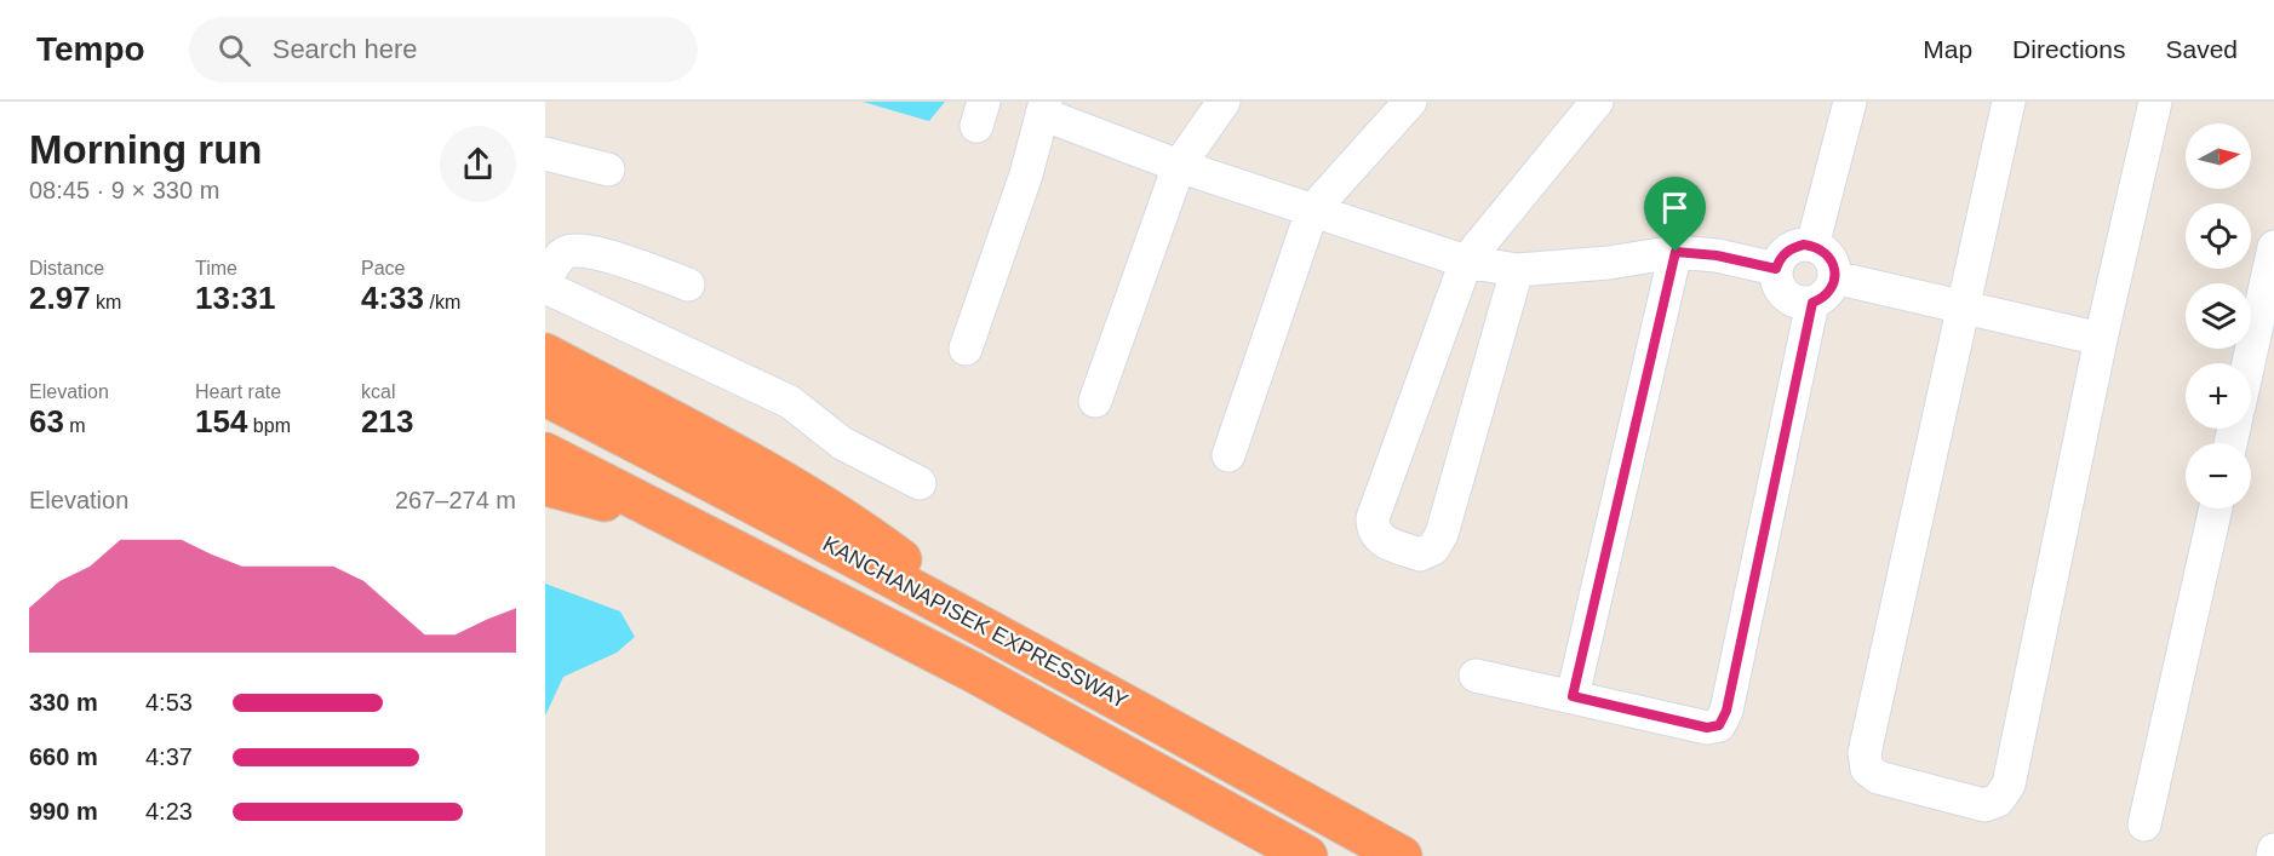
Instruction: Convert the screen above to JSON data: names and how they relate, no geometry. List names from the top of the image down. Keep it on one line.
{"streets":{"highway":["KANCHANAPISEK EXPRESSWAY"]},"north":"right","page":{"header":"Tempo","search":"Search here","nav":["Map","Directions","Saved"],"heading":["Morning run","08:45 · 9 × 330 m"],"map_buttons":["+","−"],"stats":[["Distance","2.97 km"],["Time","13:31"],["Pace","4:33 /km"],["Elevation","63 m"],["Heart rate","154 bpm"],["kcal","213"]],"chart":["Elevation","267–274 m"],"list":[{"name":"330 m","note":"4:53"},{"name":"660 m","note":"4:37"},{"name":"990 m","note":"4:23"}]}}
